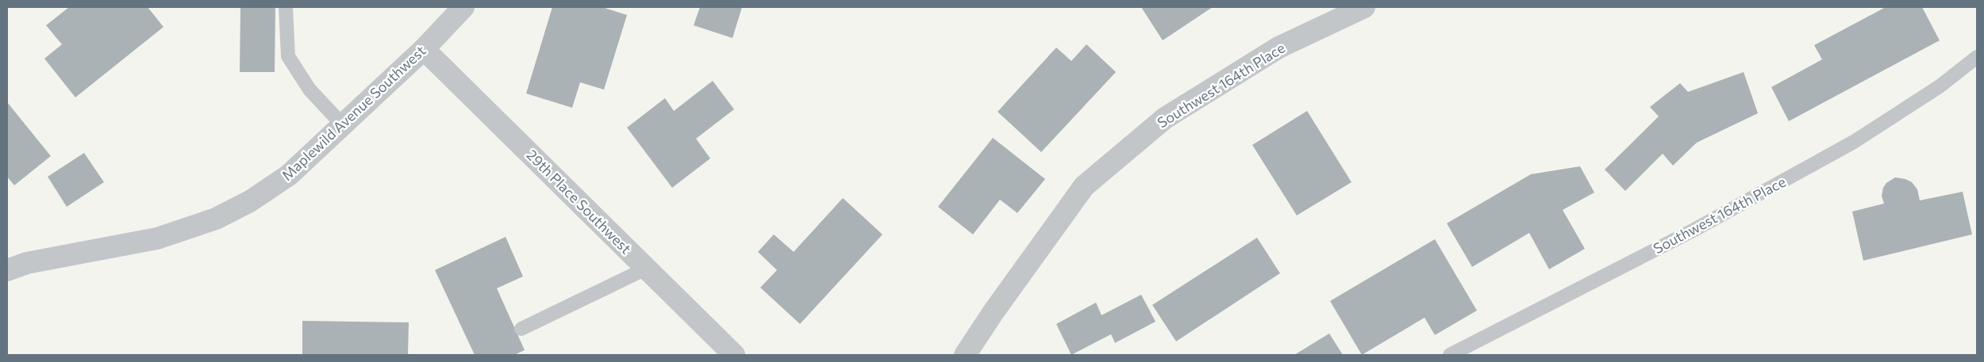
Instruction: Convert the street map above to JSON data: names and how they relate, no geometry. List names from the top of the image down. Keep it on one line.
{"streets":{"street":["Southwest 164th Place","Maplewild Avenue Southwest","29th Place Southwest"]},"crossings":[["Maplewild Avenue Southwest","29th Place Southwest"]]}
